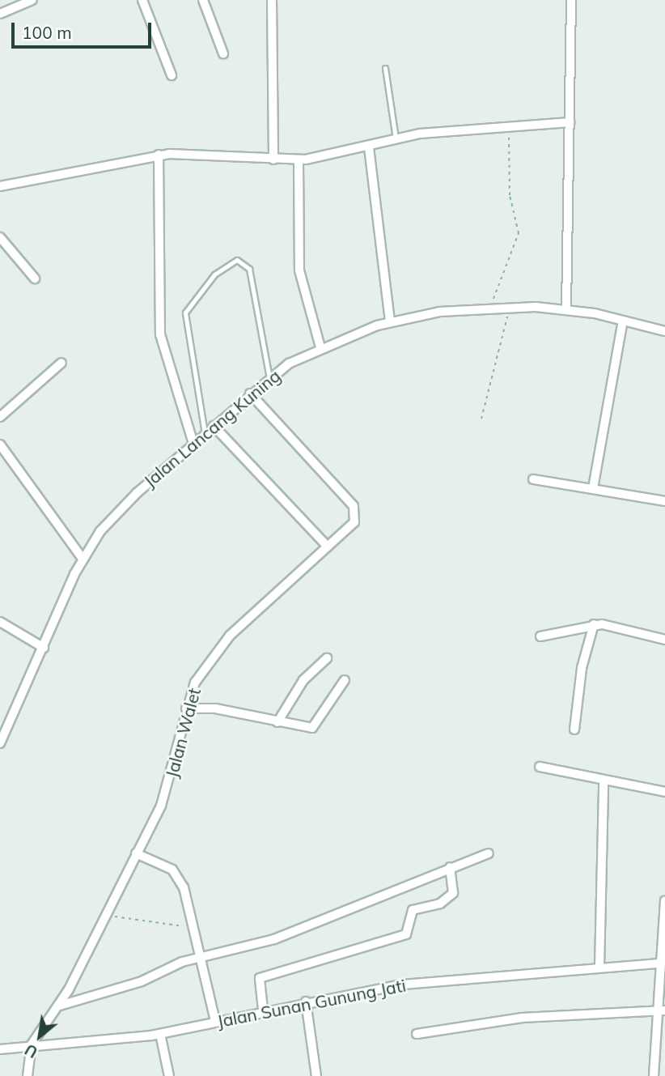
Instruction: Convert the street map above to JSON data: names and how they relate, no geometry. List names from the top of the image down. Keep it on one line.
{"streets":{"street":["Jalan Lancang Kuning","Jalan Walet","Jalan Sunan Gunung Jati"]},"crossings":[["Jalan Lancang Kuning","Jalan Walet"],["Jalan Walet","Jalan Sunan Gunung Jati"]],"scale_bar":"100 m","north":"bottom left"}
